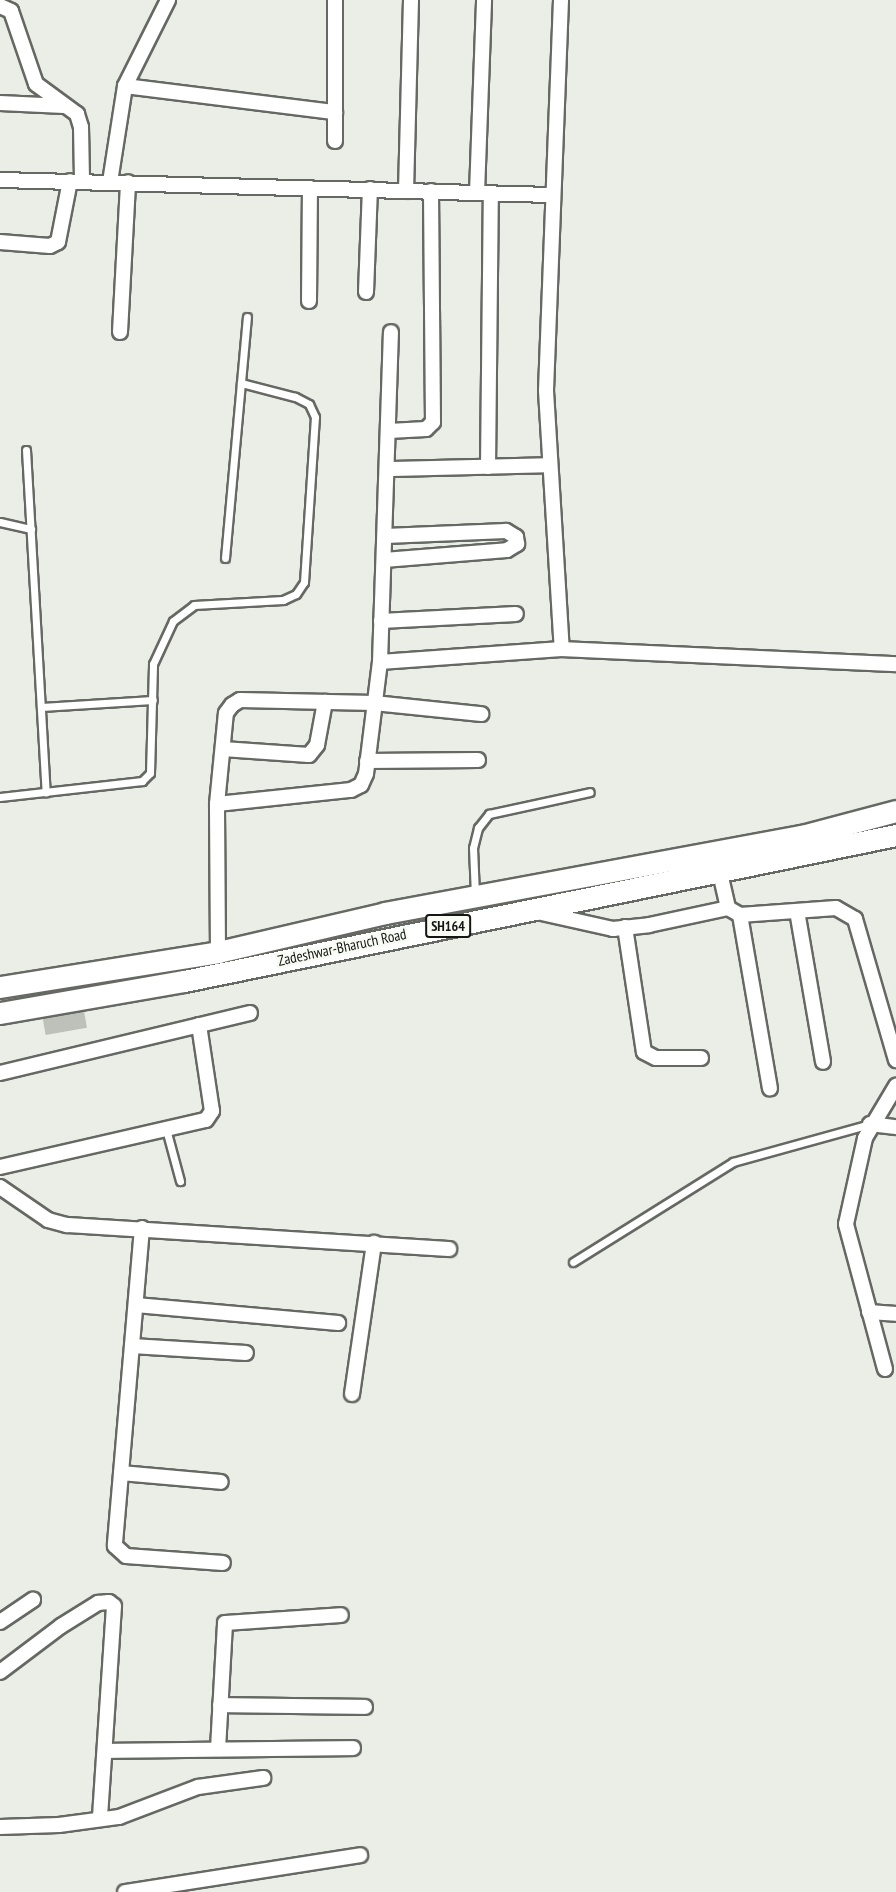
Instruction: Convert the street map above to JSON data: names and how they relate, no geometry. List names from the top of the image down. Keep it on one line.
{"streets":{"main road":["SH164","Zadeshwar-Bharuch Road"]}}
